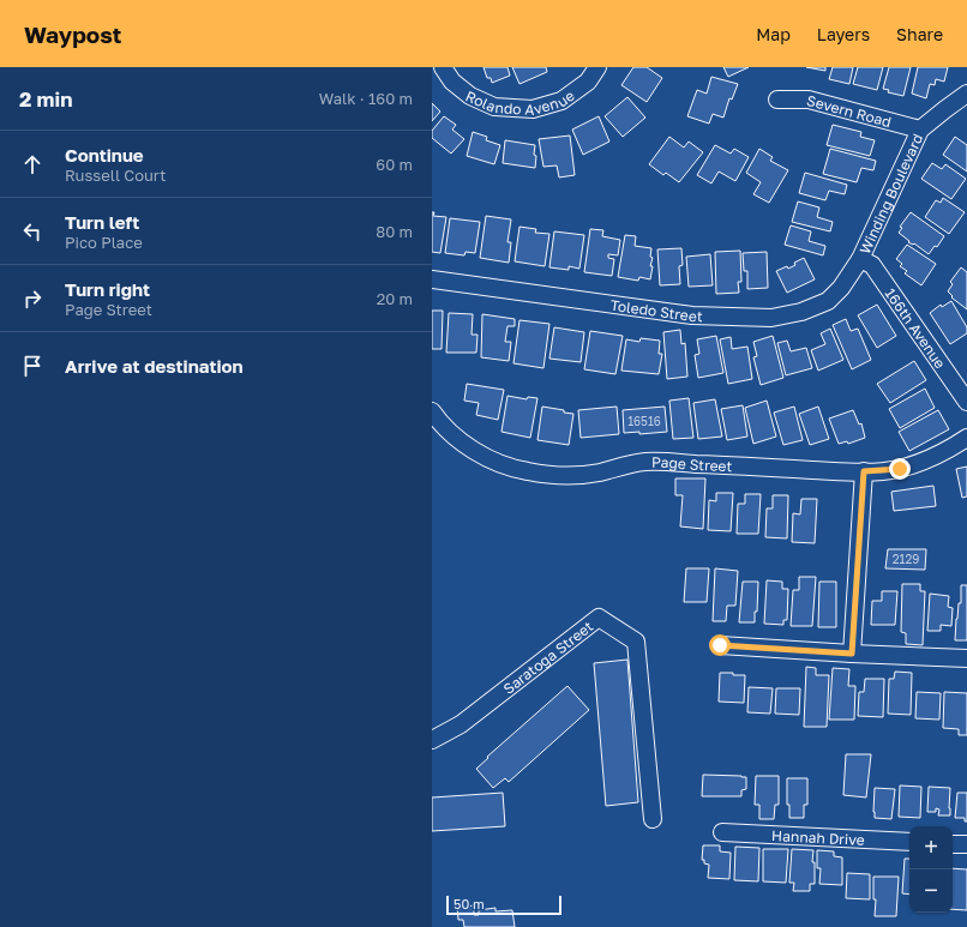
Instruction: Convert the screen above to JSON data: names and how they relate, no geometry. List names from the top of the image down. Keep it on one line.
{"streets":{"street":["Rolando Avenue","Severn Road","Winding Boulevard","Toledo Street","166th Avenue","Page Street","Saratoga Street","Hannah Drive"]},"crossings":[["Severn Road","Winding Boulevard"],["Winding Boulevard","Toledo Street"],["Winding Boulevard","166th Avenue"],["Toledo Street","166th Avenue"]],"house_numbers":["16516","2129"],"scale_bar":"50 m","page":{"header":"Waypost","nav":["Map","Layers","Share"],"heading":["2 min","Walk · 160 m"],"list":[["Continue","Russell Court","60 m"],["Turn left","Pico Place","80 m"],["Turn right","Page Street","20 m"],"Arrive at destination"],"map_buttons":["+","−"],"scale":"50 m"}}
